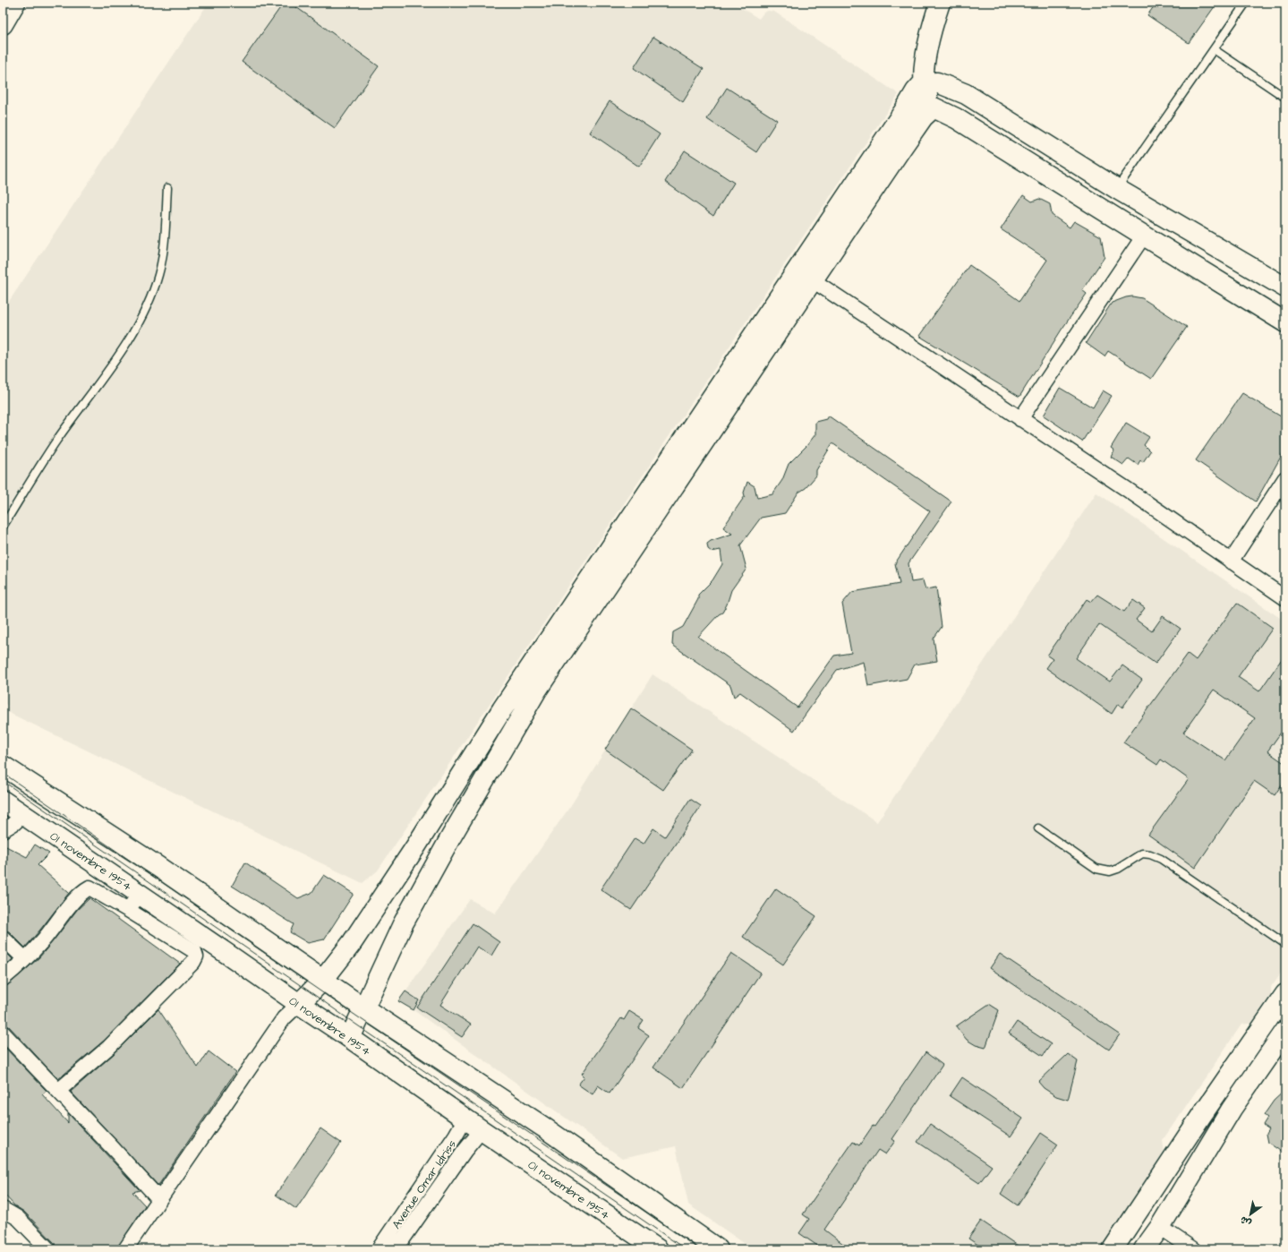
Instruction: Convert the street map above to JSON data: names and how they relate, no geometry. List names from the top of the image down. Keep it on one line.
{"streets":{"street":["01 novembre 1954","Avenue Omar Idriss"]},"crossings":[["01 novembre 1954","Avenue Omar Idriss"]],"north":"bottom left"}
